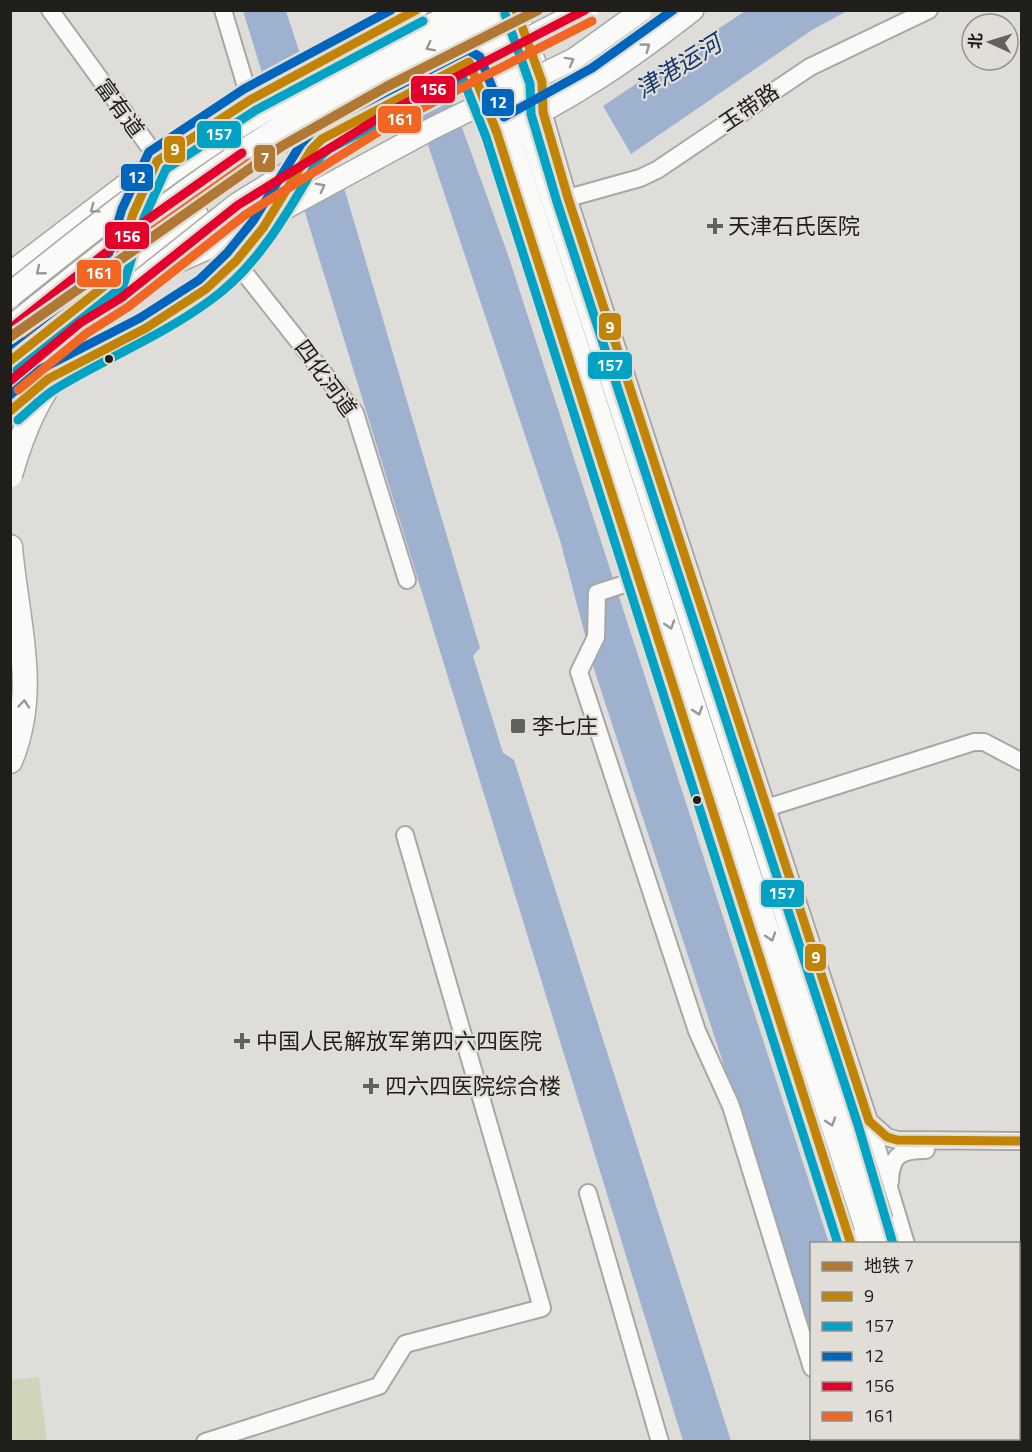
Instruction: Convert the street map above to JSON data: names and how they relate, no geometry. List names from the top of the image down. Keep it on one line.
{"streets":{"street":["玉带路","富有道","四化河道"]},"crossings":[["富有道","四化河道"]],"water":["津港运河"],"places":{"health":["天津石氏医院","中国人民解放军第四六四医院","四六四医院综合楼"],"transit":["李七庄"]},"lines":["metro line 7","transit line 9","transit line 12","transit line 156","transit line 157","transit line 161"],"legend":["地铁 7","9","157","12","156","161"],"north":"left"}
